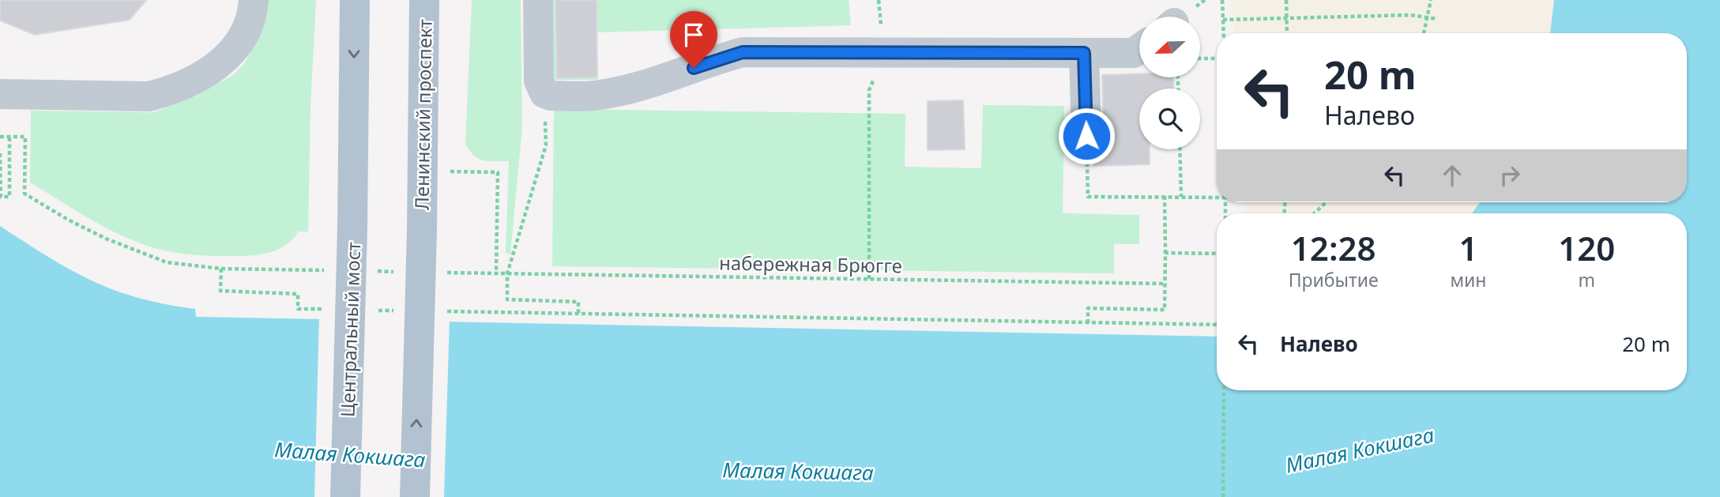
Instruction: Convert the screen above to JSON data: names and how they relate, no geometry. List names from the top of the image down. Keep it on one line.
{"streets":{"main road":["Ленинский проспект","Центральный мост"],"path":["набережная Брюгге"]},"one_way":["Ленинский проспект","Центральный мост"],"water":["Малая Кокшага"],"north":"left","page":{"turn":["20 m","Налево"],"eta":["12:28","Прибытие","1","мин","120","m"],"list":[{"name":"Налево","value":"20 m"}]}}
